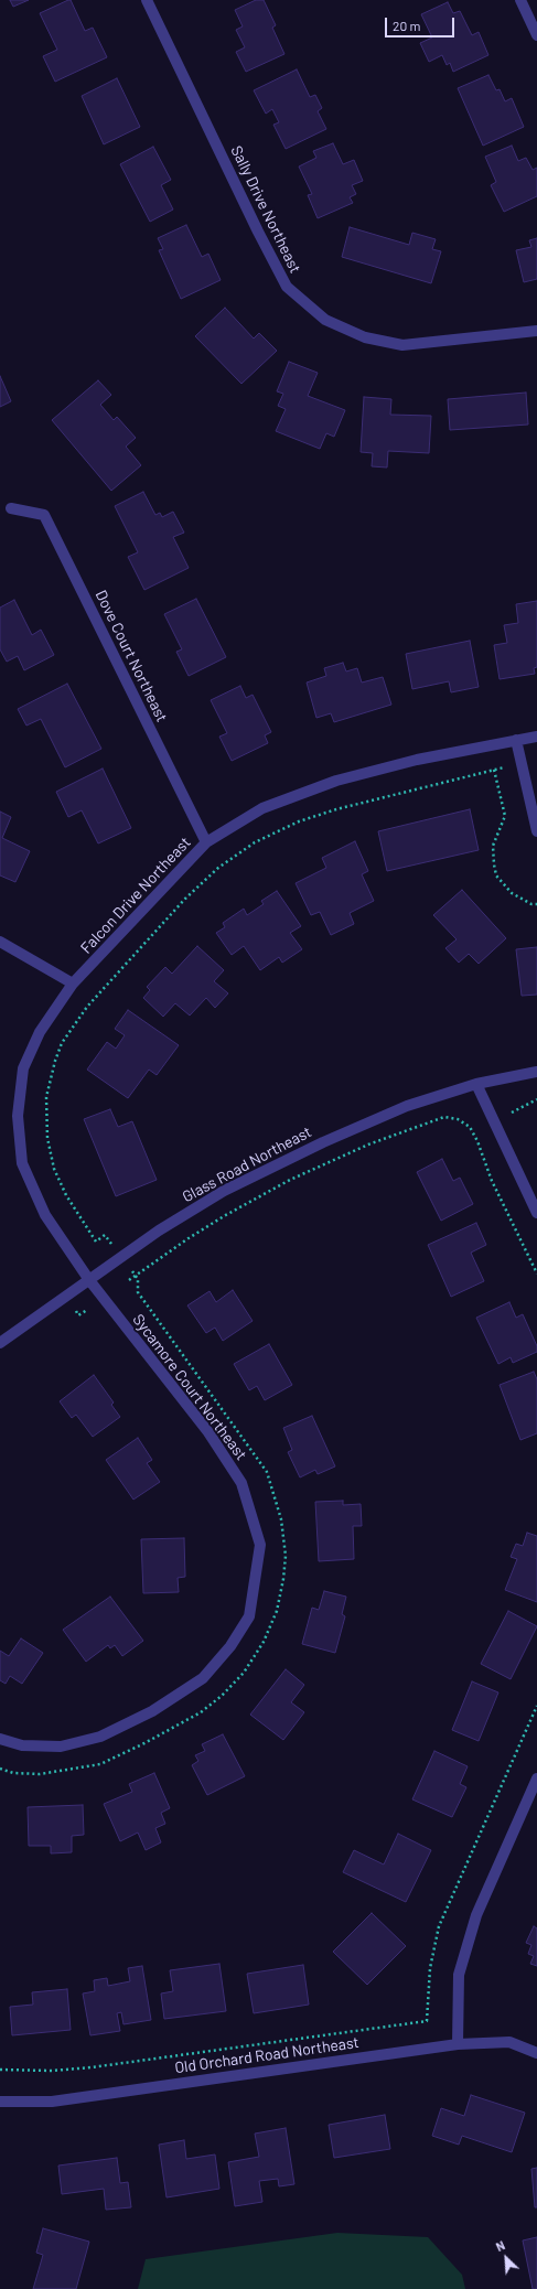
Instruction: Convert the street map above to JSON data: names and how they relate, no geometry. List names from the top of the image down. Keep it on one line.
{"streets":{"street":["Sally Drive Northeast","Dove Court Northeast","Falcon Drive Northeast","Glass Road Northeast","Sycamore Court Northeast","Old Orchard Road Northeast"]},"crossings":[["Dove Court Northeast","Falcon Drive Northeast"],["Falcon Drive Northeast","Glass Road Northeast"],["Falcon Drive Northeast","Sycamore Court Northeast"],["Glass Road Northeast","Sycamore Court Northeast"]],"scale_bar":"20 m","north":"top left"}
